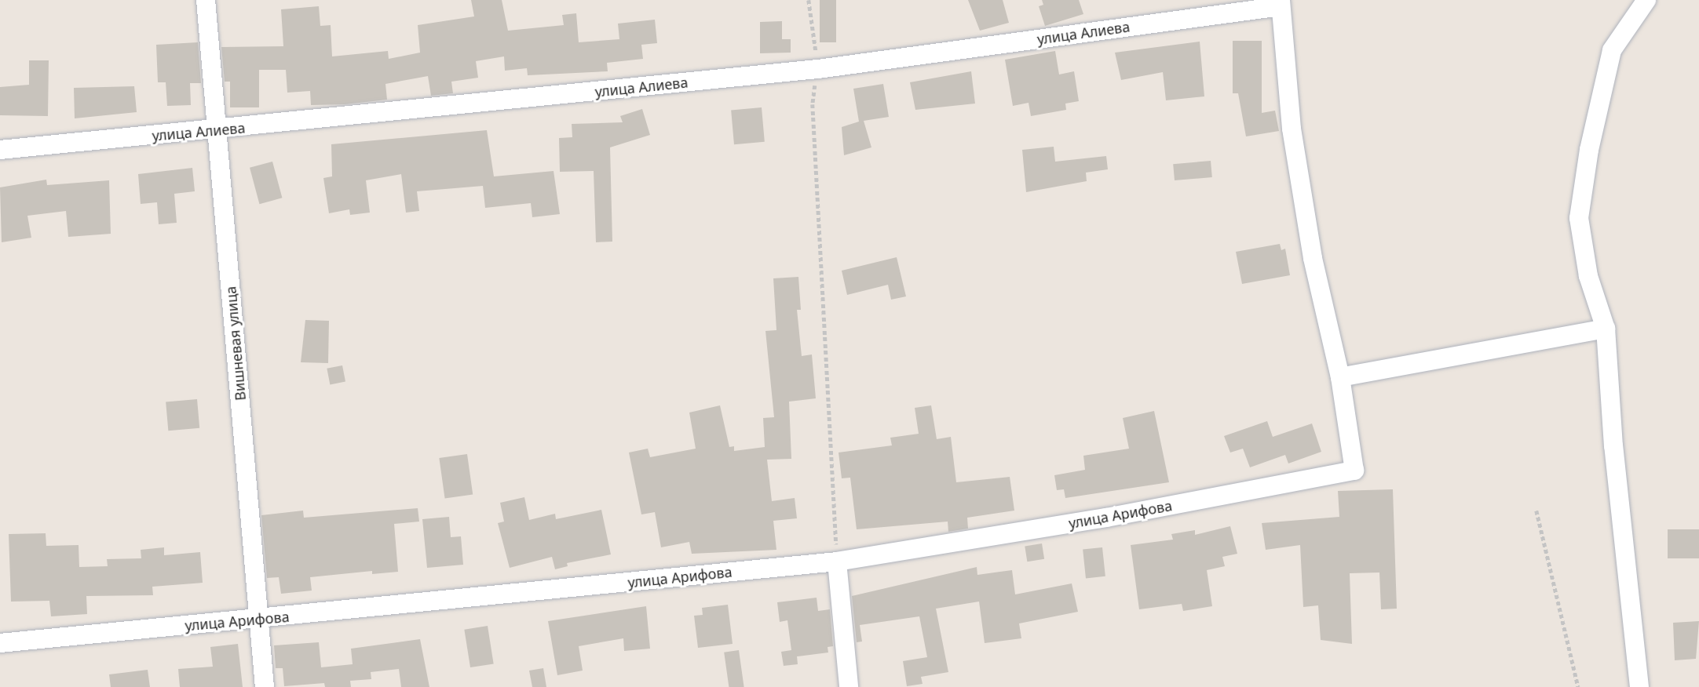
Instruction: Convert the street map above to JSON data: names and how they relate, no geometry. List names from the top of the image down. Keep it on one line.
{"streets":{"street":["улица Алиева","Вишневая улица","улица Арифова"]},"crossings":[["улица Алиева","Вишневая улица"],["Вишневая улица","улица Арифова"]]}
